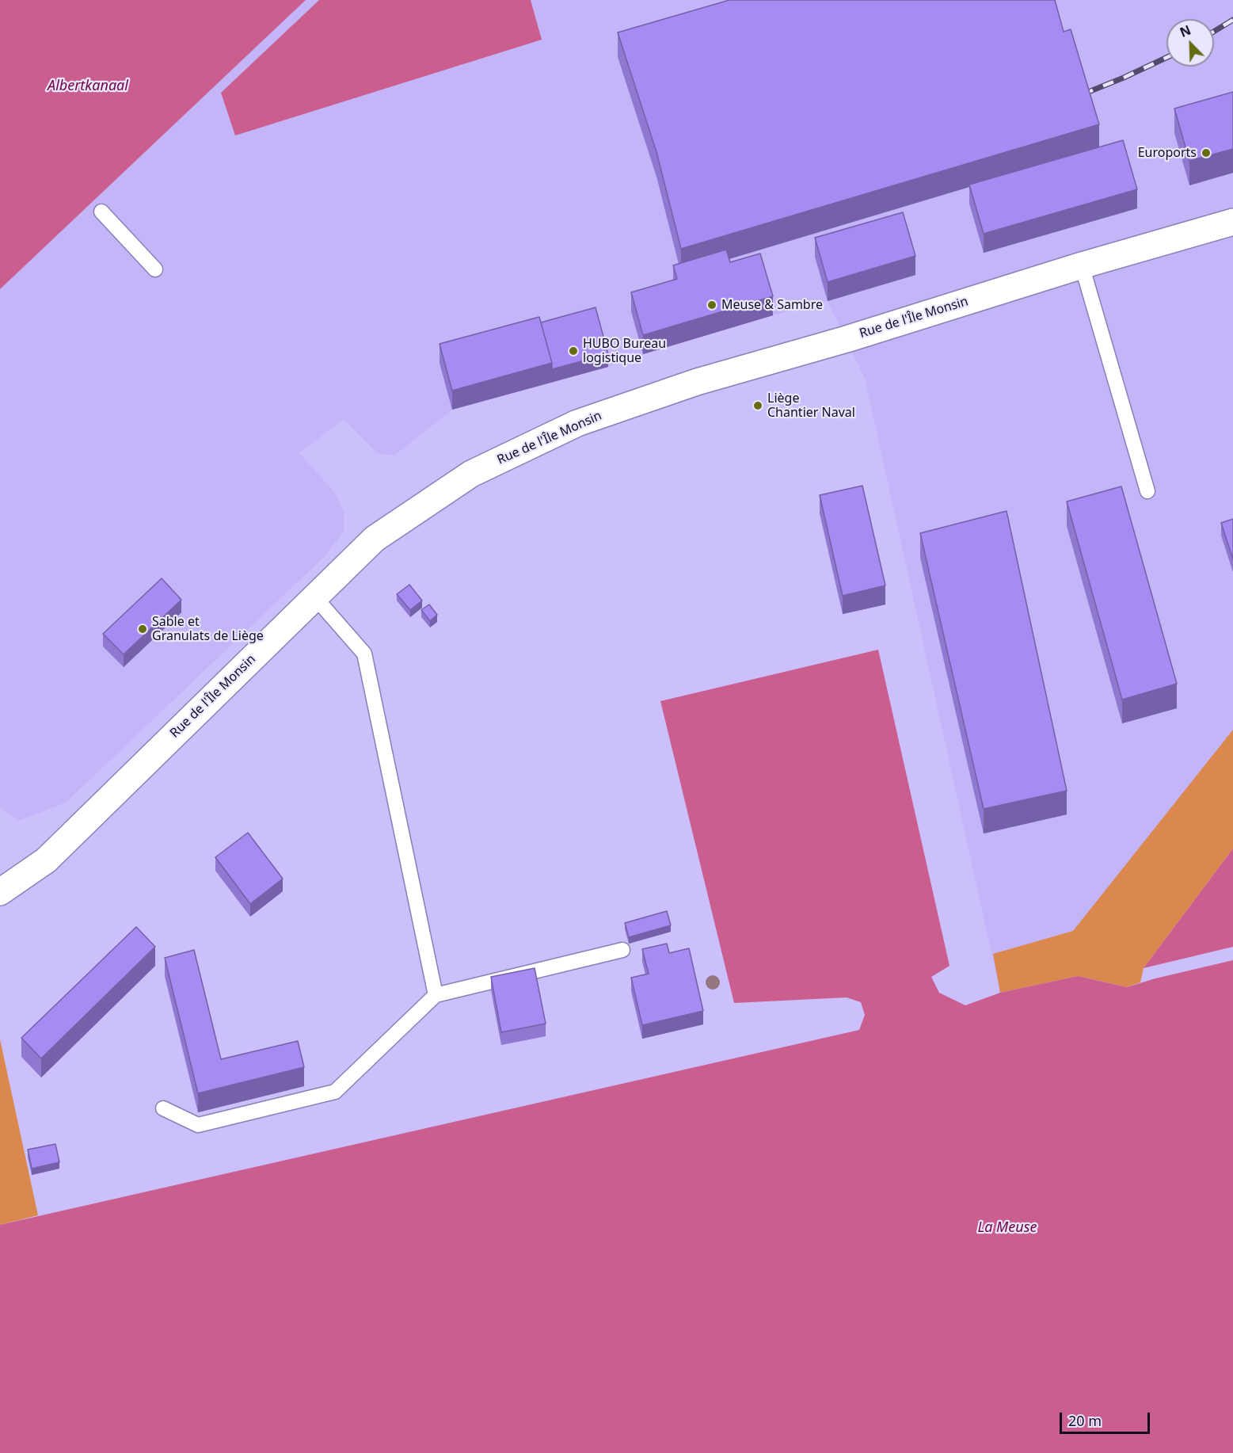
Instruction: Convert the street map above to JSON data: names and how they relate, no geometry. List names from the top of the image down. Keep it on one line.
{"streets":{"street":["Rue de l'Île Monsin"]},"water":["Albertkanaal","La Meuse"],"places":["Euroports","Meuse & Sambre","HUBO Bureau logistique","Liège Chantier Naval","Sable et Granulats de Liège"],"scale_bar":"20 m","north":"top left"}
